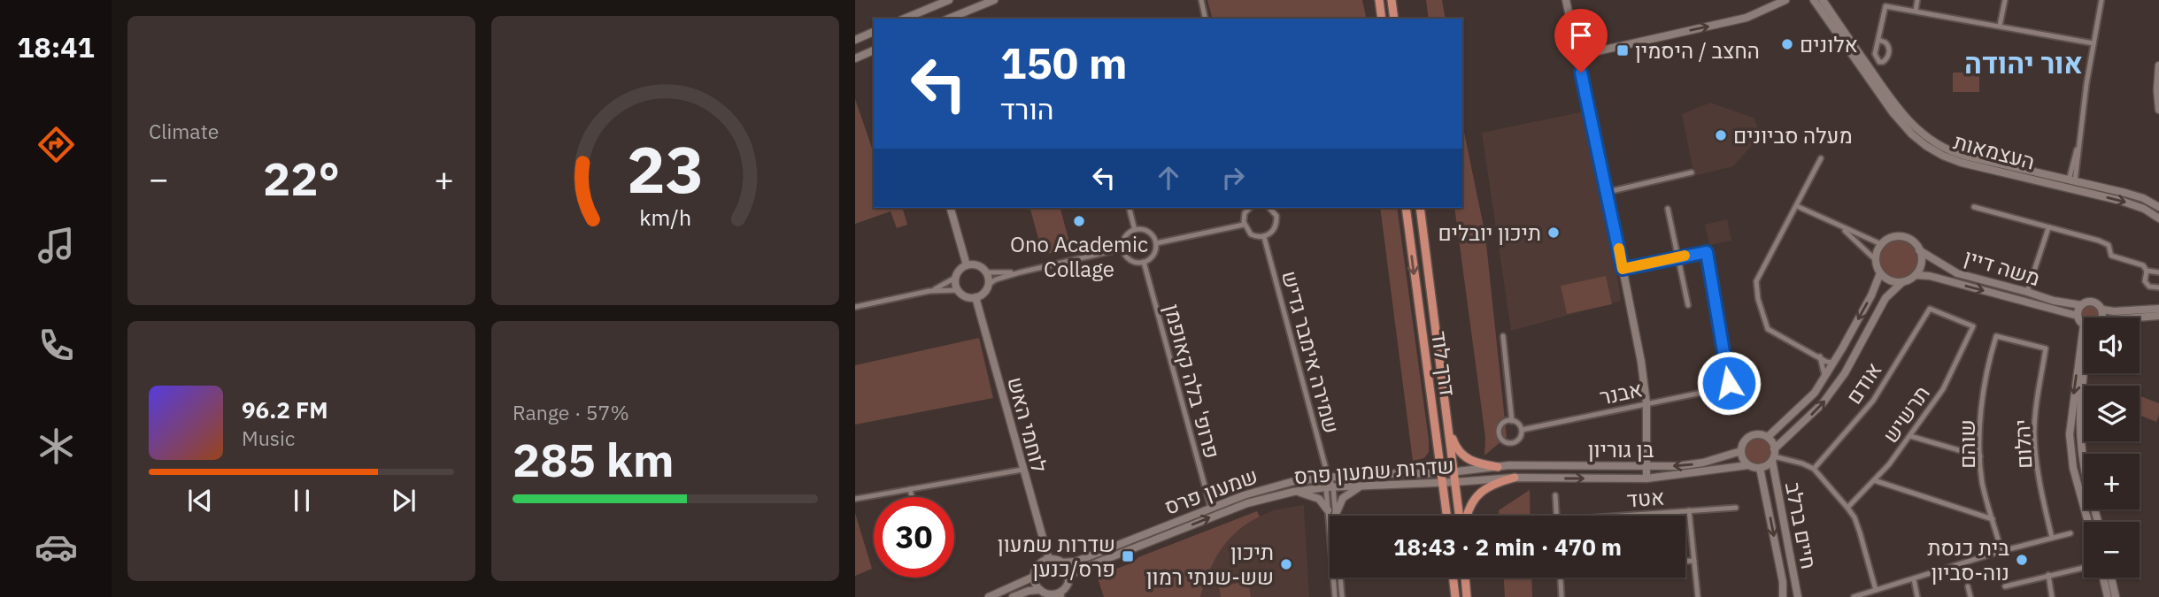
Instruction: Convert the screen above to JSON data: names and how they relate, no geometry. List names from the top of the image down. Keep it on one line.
{"streets":{"main road":["דרך לוד"],"street":["העצמאות","משה דיין","שמירה אימבר גדיש","פרופ' בלה קאופמן","אודם","אבנר","תרשיש","לוחמי האש","שוהם","יהלום","בן גוריון","שדרות שמעון פרס","שמעון פרס","אטד","חיים ברלב"]},"crossings":[["שמירה אימבר גדיש","שמעון פרס"],["דרך לוד","שדרות שמעון פרס"],["פרופ' בלה קאופמן","שמעון פרס"],["אודם","תרשיש"],["לוחמי האש","שדרות שמעון פרס"],["לוחמי האש","שמעון פרס"],["שוהם","יהלום"],["בן גוריון","שדרות שמעון פרס"],["בן גוריון","חיים ברלב"],["שדרות שמעון פרס","שמעון פרס"],["שדרות שמעון פרס","חיים ברלב"]],"one_way":["בן גוריון","שדרות שמעון פרס"],"districts":["אור יהודה"],"places":{"other":["אלונים","מעלה סביונים","Ono Academic Collage","תיכון יובלים","בית כנסת נוה-סביון","תיכון שש-שנתי רמון"],"transit":["החצב / היסמין","שדרות שמעון פרס/כנען"]},"page":{"tabs":"18:41","tile":["Climate",["Range · 57%","285 km"]],"turn":["150 m","הורד"],"heat":["−","22°","+"],"map_buttons":["+","−"],"song":["96.2 FM","Music"],"limit":"30","trip":"18:43 · 2 min · 470 m","gauge":["23","km/h"]}}
